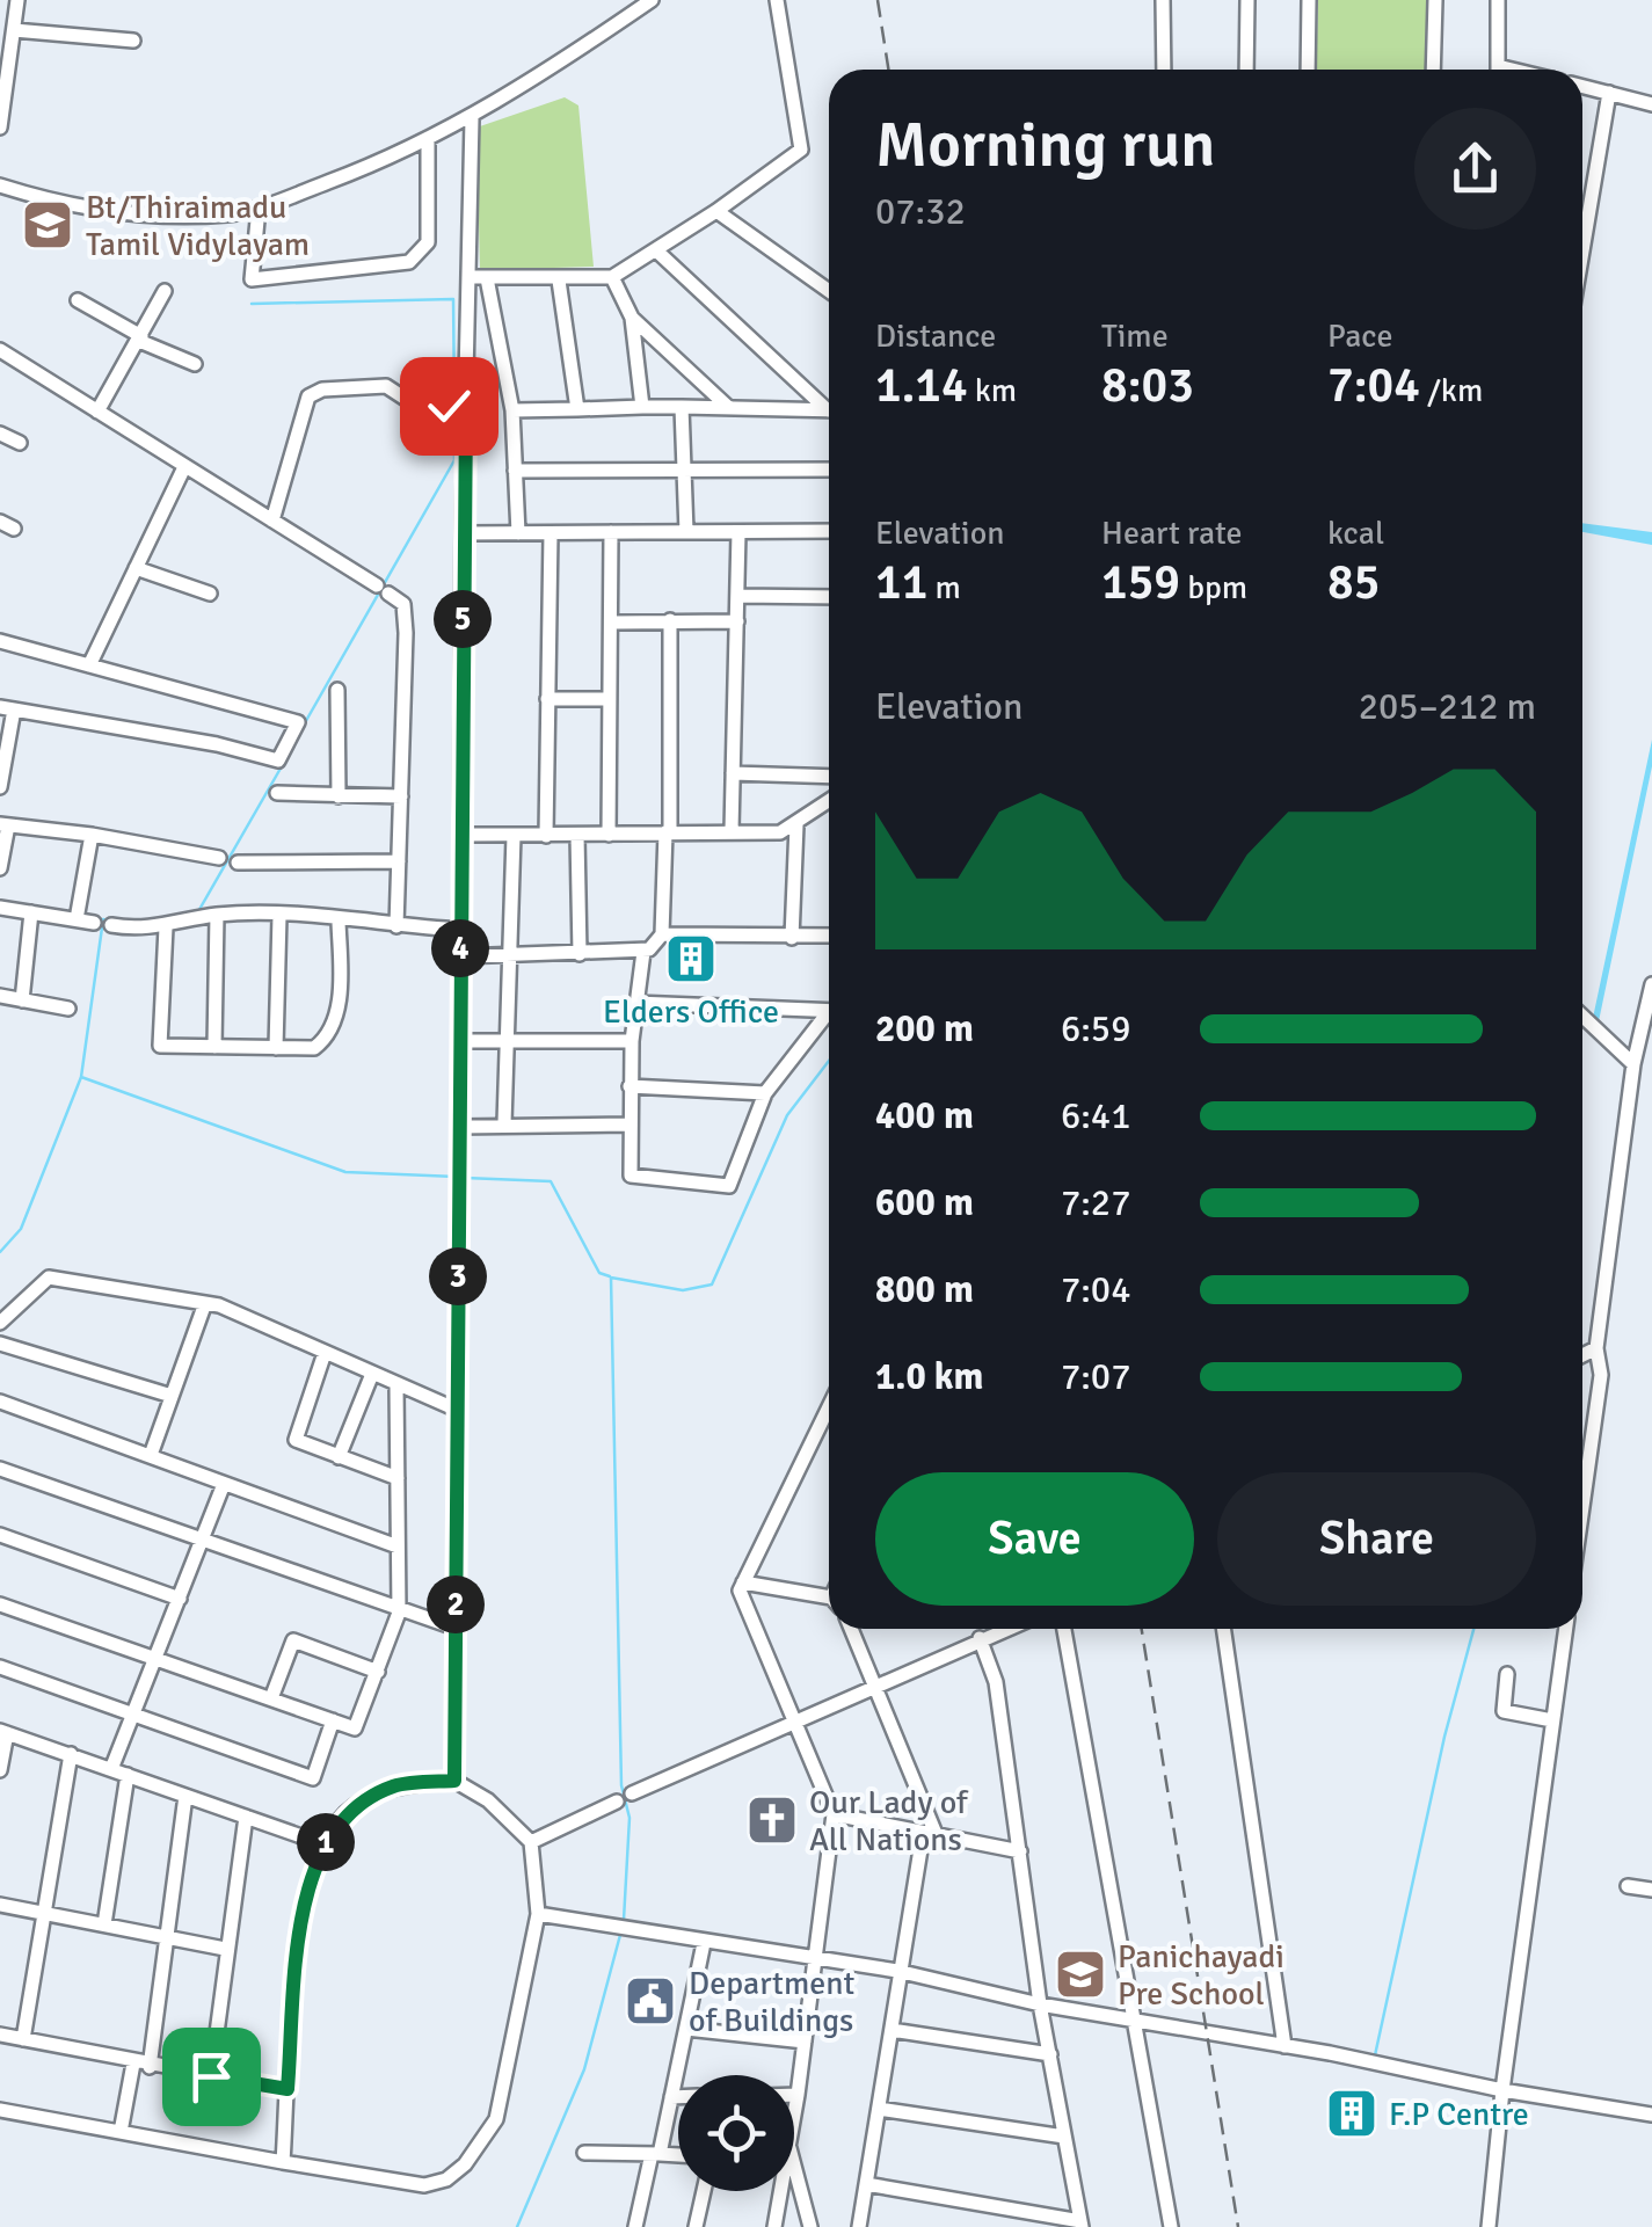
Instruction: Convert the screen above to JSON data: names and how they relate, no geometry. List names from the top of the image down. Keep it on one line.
{"places":{"school or university":["Bt/Thiraimadu Tamil Vidylayam","Panichayadi Pre School"],"building":["Elders Office","F.P Centre"],"church":["Our Lady of All Nations"],"public building":["Department of Buildings"]},"page":{"heading":["Morning run","07:32"],"stats":[["Distance","1.14 km"],["Time","8:03"],["Pace","7:04 /km"],["Elevation","11 m"],["Heart rate","159 bpm"],["kcal","85"]],"pins":["5","4","3","2","1"],"chart":["Elevation","205–212 m"],"list":[{"name":"200 m","note":"6:59"},{"name":"400 m","note":"6:41"},{"name":"600 m","note":"7:27"},{"name":"800 m","note":"7:04"},{"name":"1.0 km","note":"7:07"}],"buttons":["Save","Share"]}}
